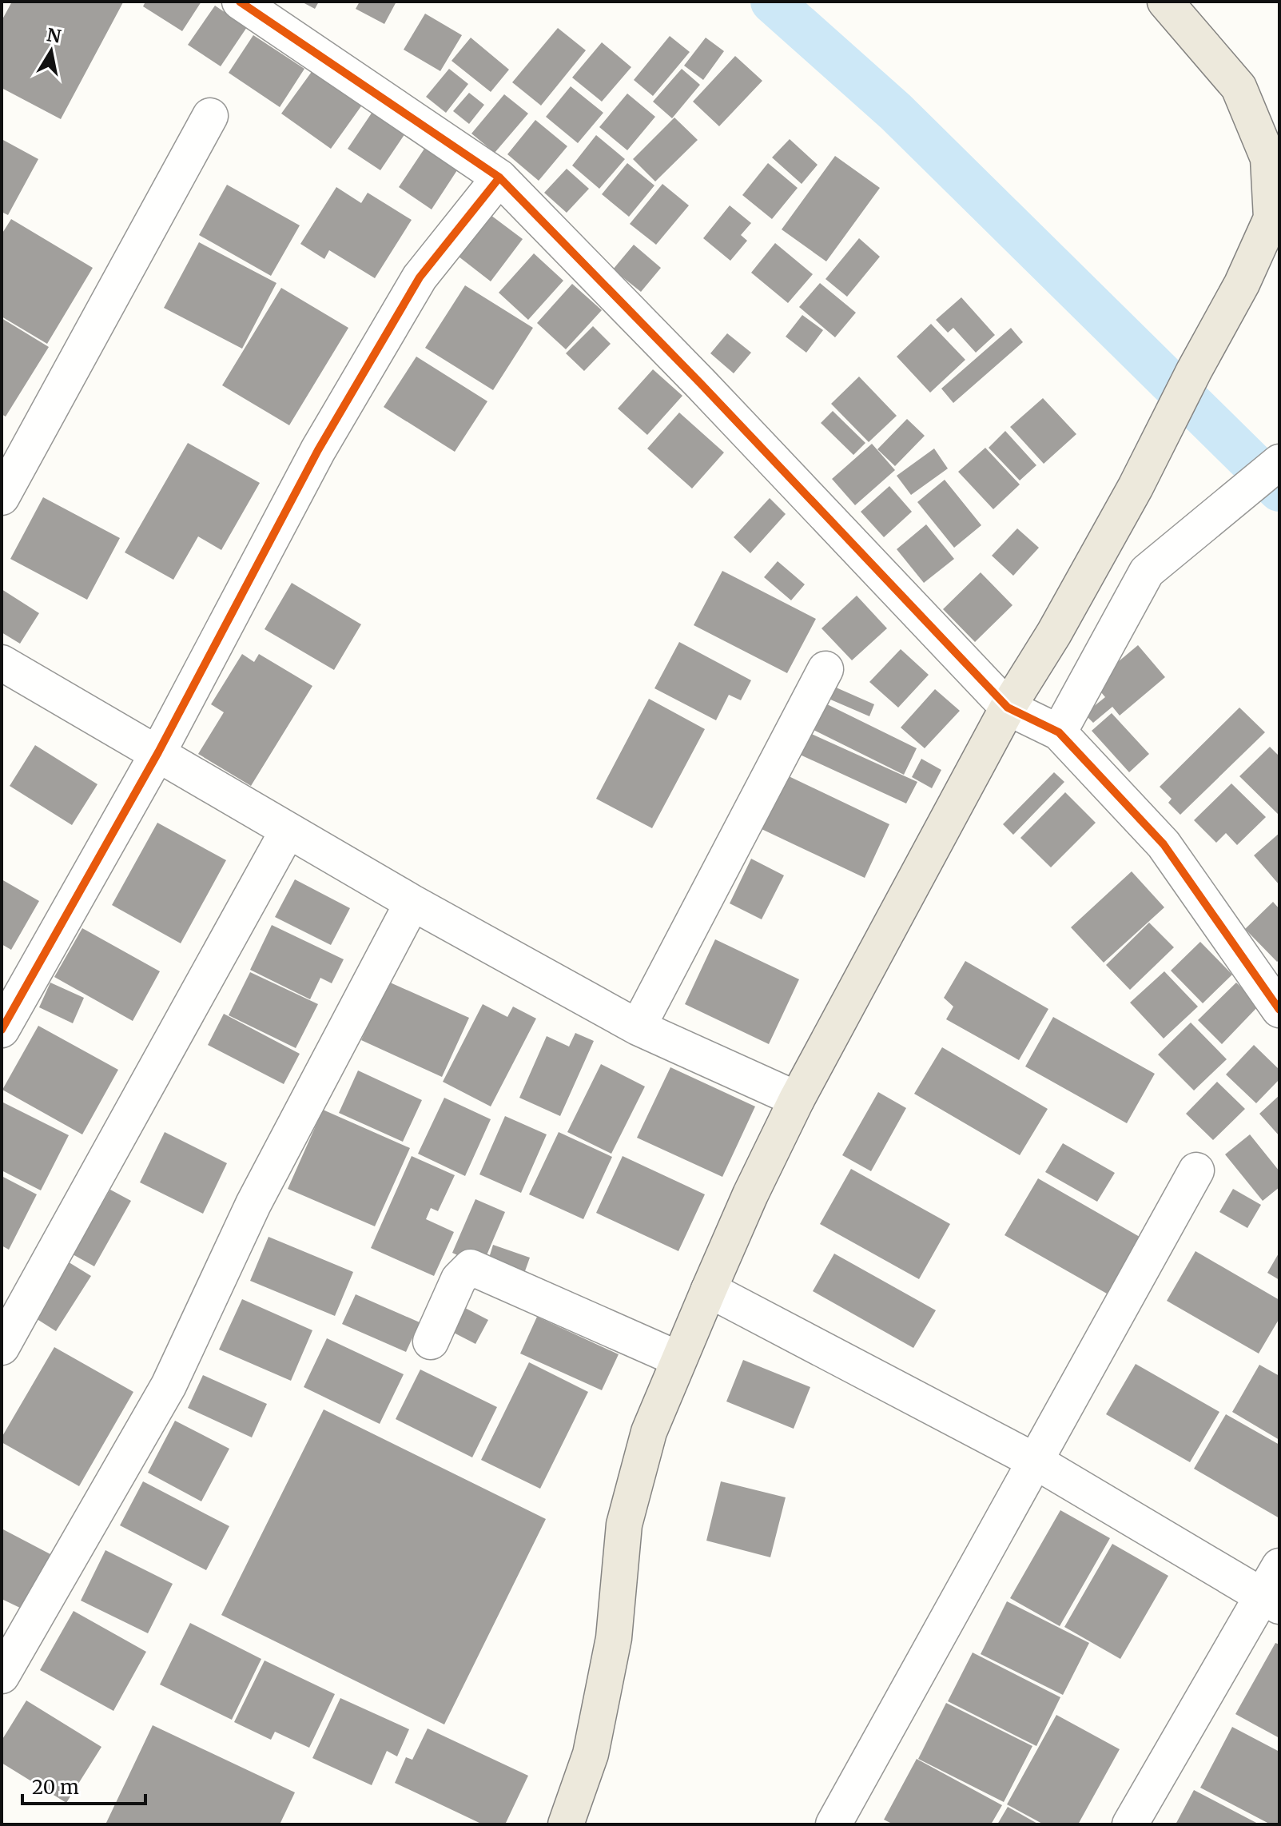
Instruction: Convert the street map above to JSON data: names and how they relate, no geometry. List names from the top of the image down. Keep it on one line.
{"scale_bar":"20 m","north":"top"}
